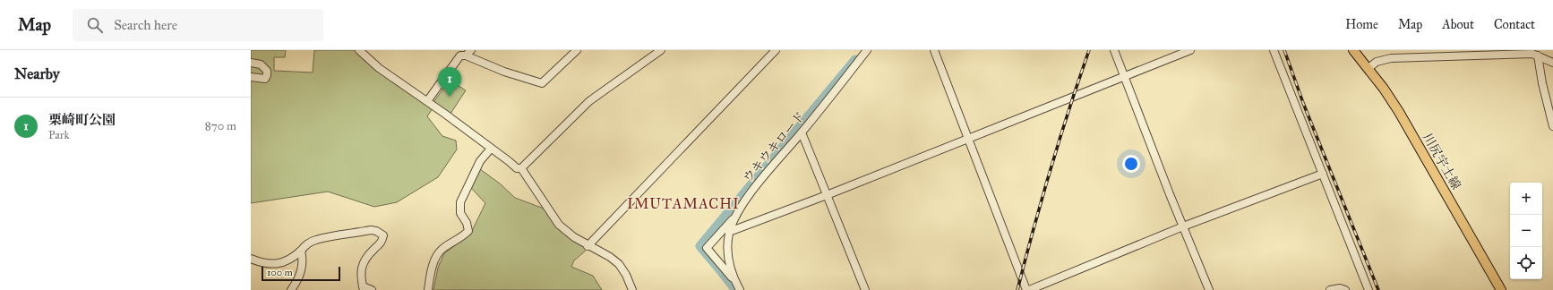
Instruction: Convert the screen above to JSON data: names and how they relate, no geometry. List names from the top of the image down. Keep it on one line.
{"streets":{"main road":["川尻宇土線"],"street":["ウキウキロード"]},"districts":["IMUTAMACHI"],"scale_bar":"100 m","page":{"header":"Map","search":"Search here","nav":["Home","Map","About","Contact"],"heading":"Nearby","pins":"1","list":[{"mark":"1","name":"栗崎町公園","note":"Park","value":"870 m"}],"map_buttons":["+","−"],"scale":"100 m"}}
